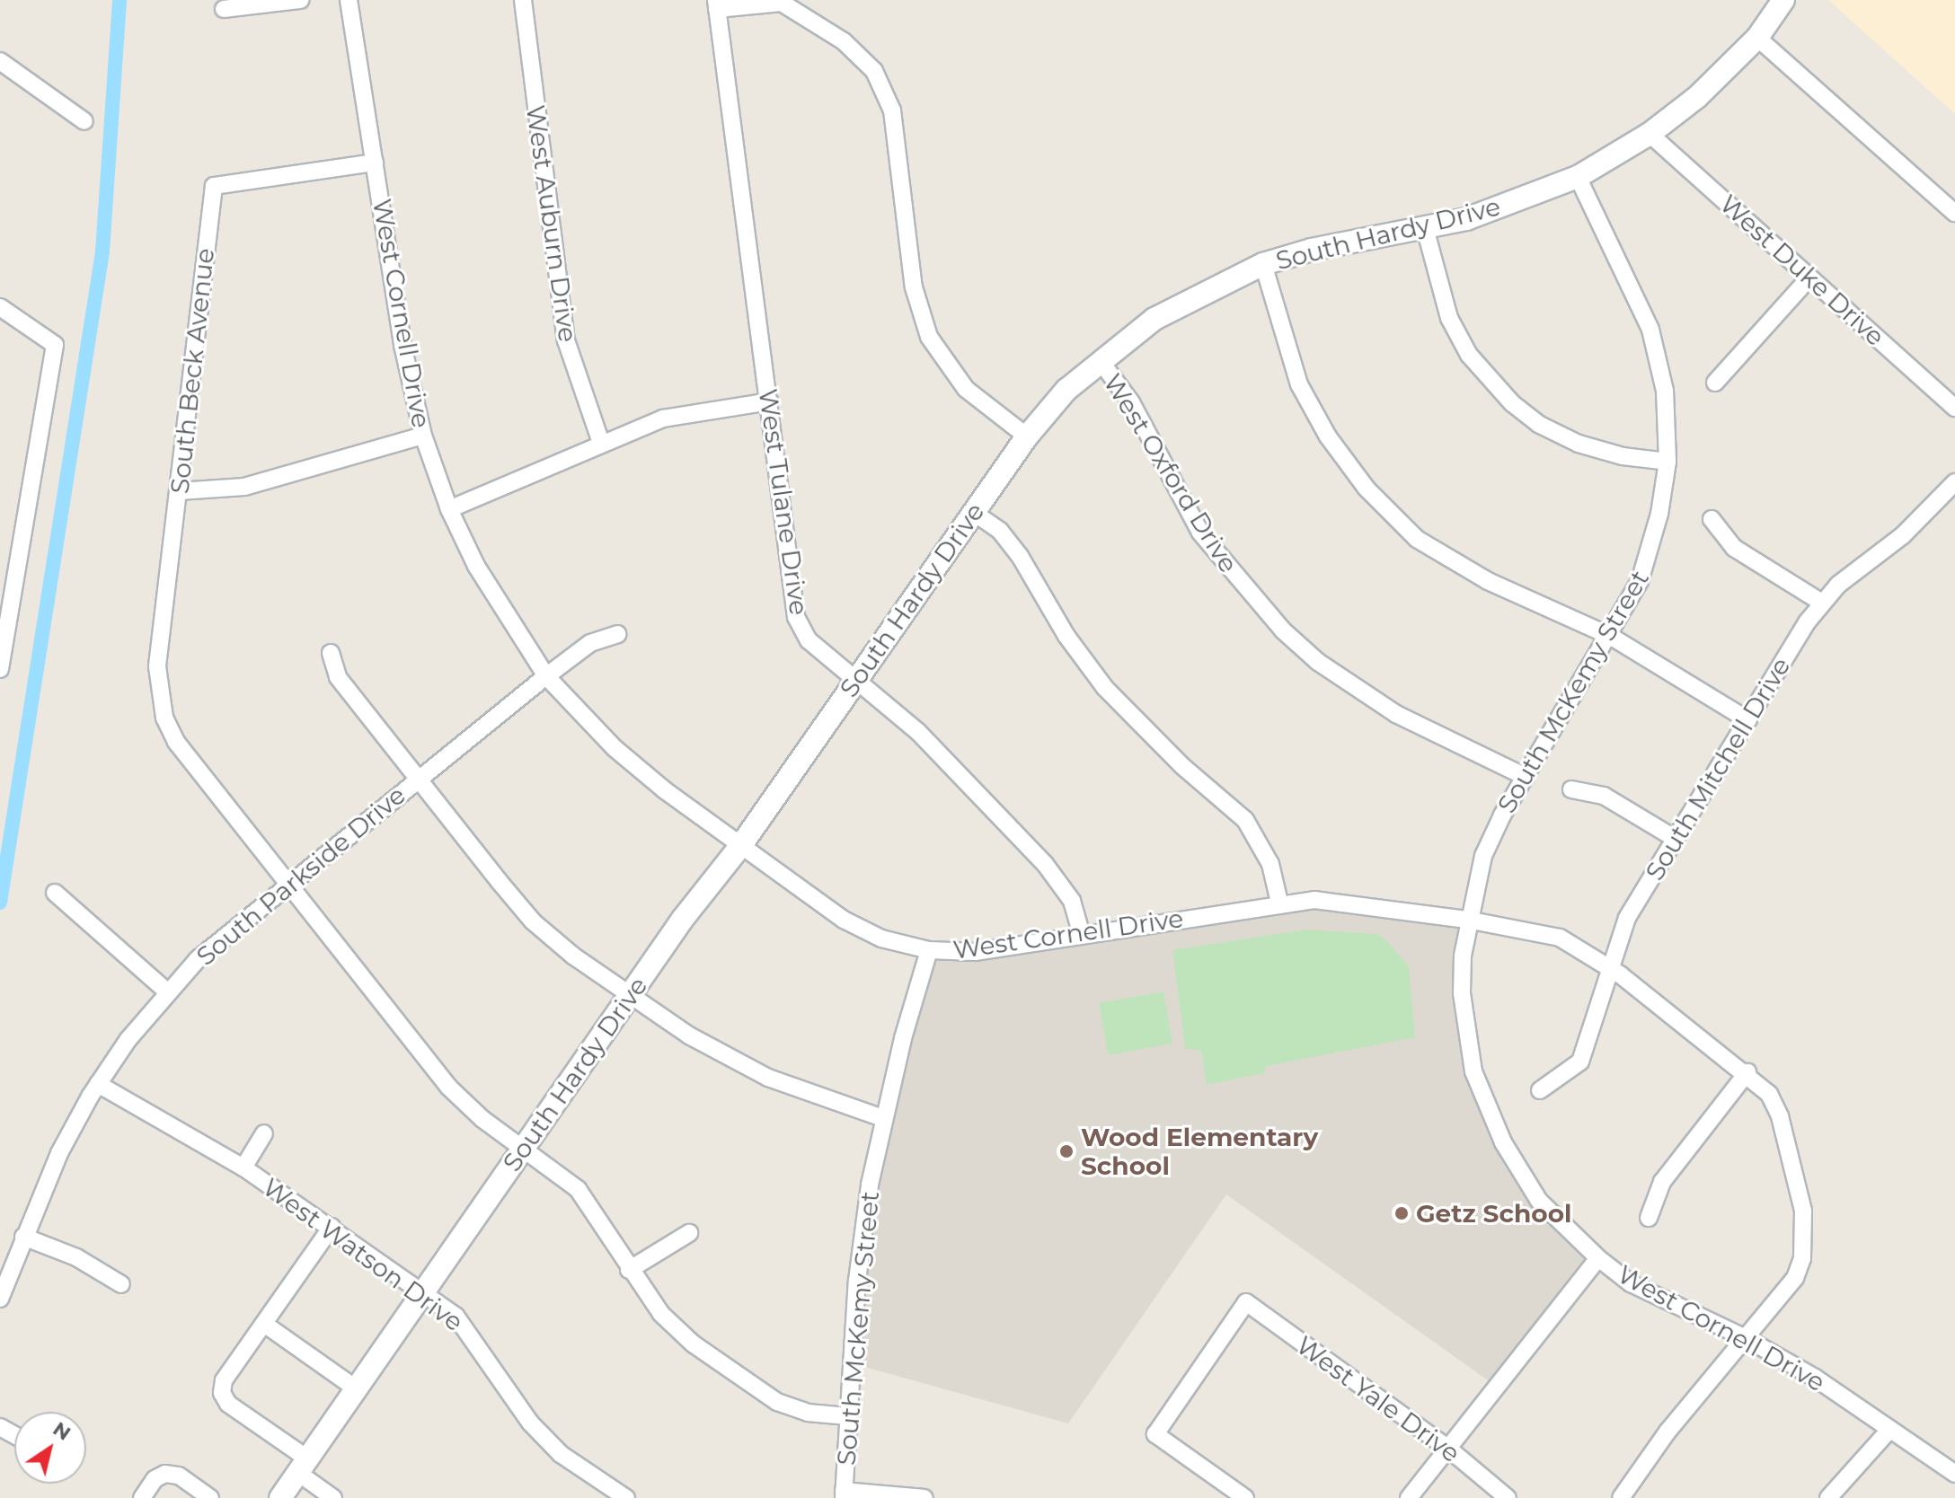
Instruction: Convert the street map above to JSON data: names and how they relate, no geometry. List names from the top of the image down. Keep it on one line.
{"streets":{"street":["West Auburn Drive","South Hardy Drive","West Duke Drive","West Cornell Drive","South Beck Avenue","West Oxford Drive","West Tulane Drive","South McKemy Street","South Mitchell Drive","South Parkside Drive","West Watson Drive","West Yale Drive"]},"crossings":[["South Hardy Drive","West Duke Drive"],["South Hardy Drive","West Cornell Drive"],["South Hardy Drive","West Oxford Drive"],["South Hardy Drive","West Tulane Drive"],["South Hardy Drive","South McKemy Street"],["South Hardy Drive","West Watson Drive"],["West Cornell Drive","South Beck Avenue"],["West Cornell Drive","West Tulane Drive"],["West Cornell Drive","South McKemy Street"],["West Cornell Drive","South Parkside Drive"],["South Beck Avenue","South Parkside Drive"],["West Oxford Drive","South McKemy Street"],["South Parkside Drive","West Watson Drive"]],"places":["Wood Elementary School","Getz School"],"north":"top right"}
